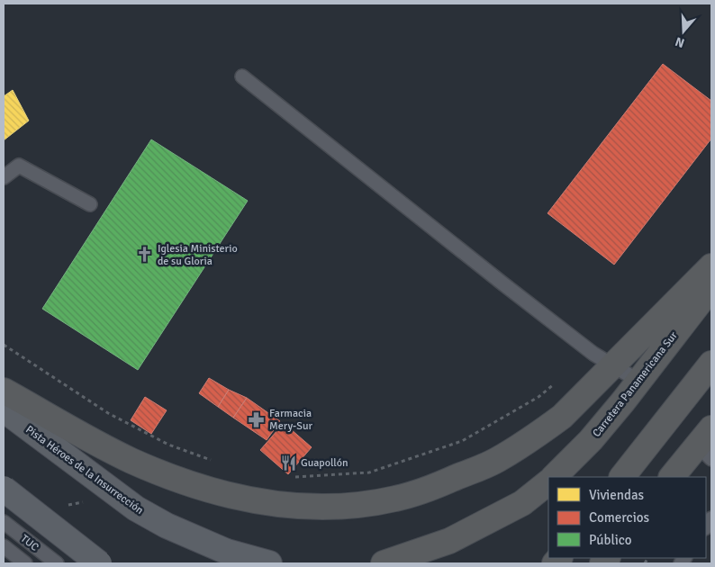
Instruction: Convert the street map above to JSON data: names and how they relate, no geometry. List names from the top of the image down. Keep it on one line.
{"streets":{"highway":["Carretera Panamericana Sur"],"main road":["Pista Héroes de la Insurrección"],"lane":["TUC"]},"places":{"church":["Iglesia Ministerio de su Gloria"],"pharmacy":["Farmacia Mery-Sur"],"restaurant":["Guapollón"]},"legend":["Viviendas","Comercios","Público"],"north":"bottom"}
